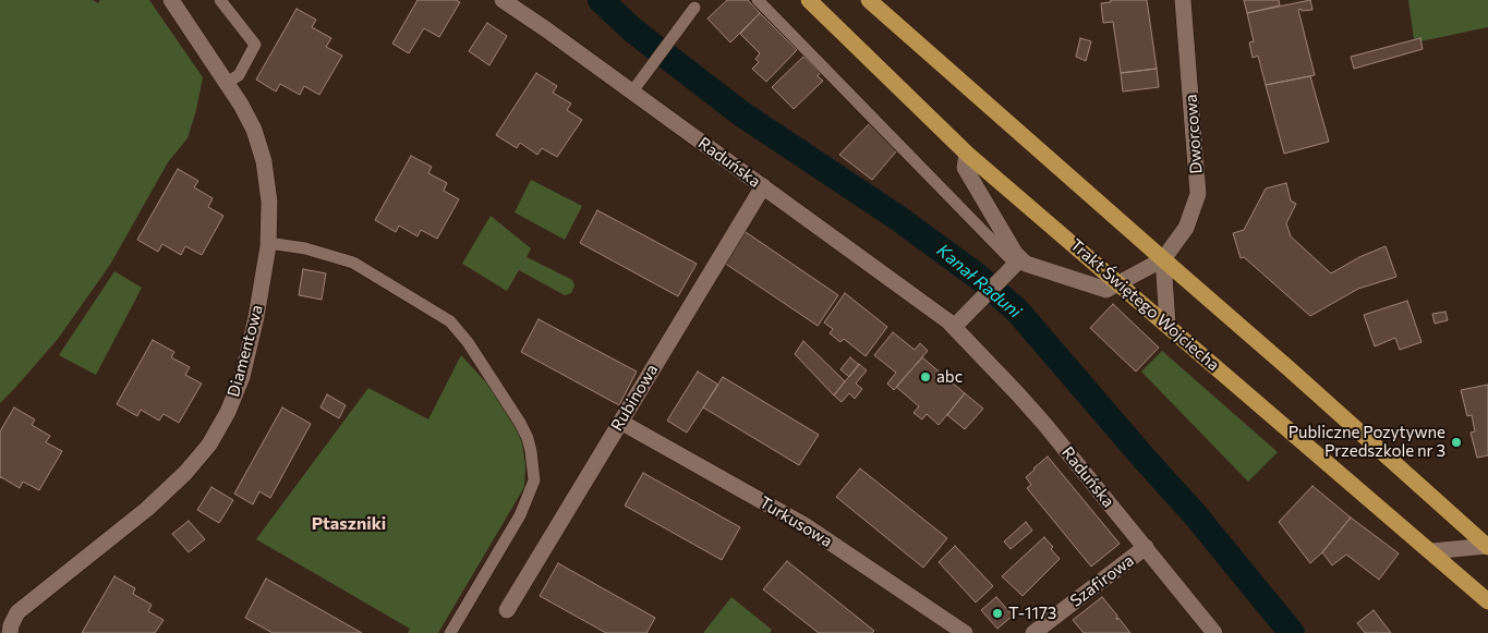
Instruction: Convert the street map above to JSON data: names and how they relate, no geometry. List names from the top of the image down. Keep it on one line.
{"streets":{"main road":["Trakt Świętego Wojciecha"],"street":["Dworcowa","Raduńska","Diamentowa","Rubinowa","Turkusowa","Szafirowa"]},"crossings":[["Dworcowa","Trakt Świętego Wojciecha"],["Raduńska","Rubinowa"],["Raduńska","Szafirowa"],["Rubinowa","Turkusowa"]],"districts":["Ptaszniki"],"water":["Kanał Raduni"],"places":["abc","Publiczne Pozytywne Przedszkole nr 3","T-1173"]}
